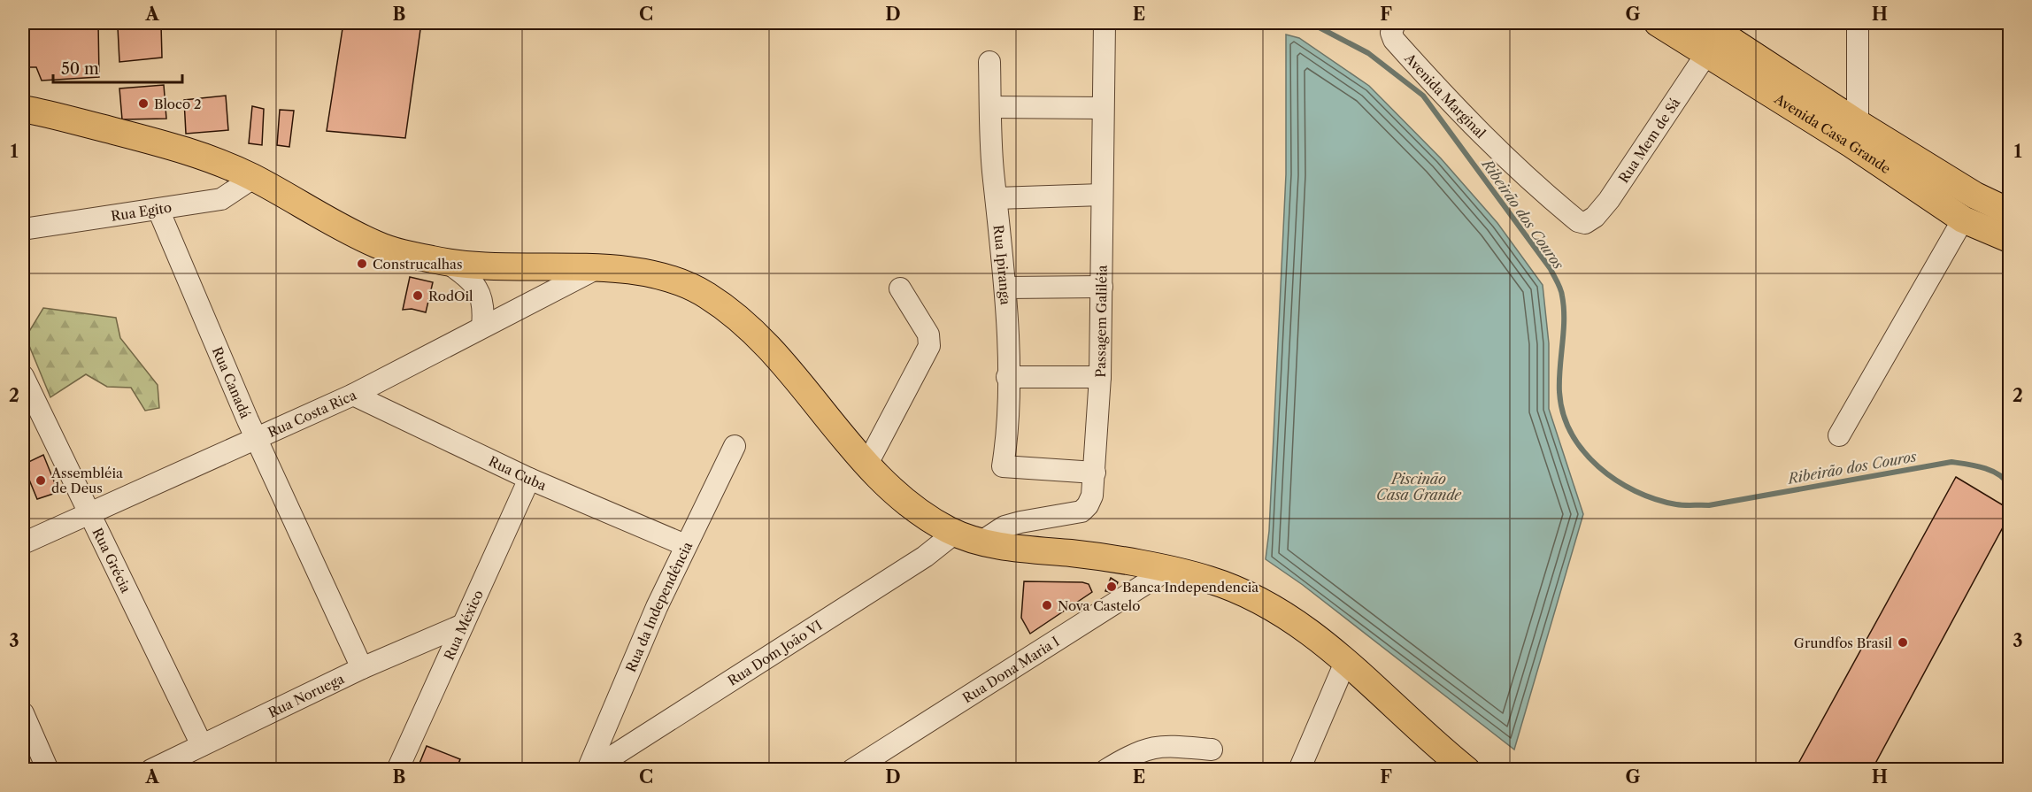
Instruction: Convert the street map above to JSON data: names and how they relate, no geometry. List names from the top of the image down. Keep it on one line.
{"streets":{"main road":["Avenida Casa Grande"],"street":["Avenida Marginal","Rua Mem de Sá","Rua Egito","Rua Ipiranga","Passagem Galiléia","Rua Canadá","Rua Costa Rica","Rua Cuba","Rua Grécia","Rua da Independência","Rua México","Rua Dom João VI","Rua Dona Maria I","Rua Noruega"]},"crossings":[["Avenida Marginal","Rua Mem de Sá"],["Avenida Casa Grande","Rua Mem de Sá"],["Rua Egito","Rua Canadá"],["Rua Ipiranga","Passagem Galiléia"],["Rua Canadá","Rua Costa Rica"],["Rua Canadá","Rua Noruega"],["Rua Costa Rica","Rua Cuba"],["Rua Costa Rica","Rua Grécia"],["Rua Cuba","Rua da Independência"],["Rua Cuba","Rua México"],["Rua Grécia","Rua Noruega"],["Rua da Independência","Rua Dom João VI"],["Rua México","Rua Noruega"]],"water":["Ribeirão dos Couros","Piscinão Casa Grande"],"places":["Bloco 2","Construcalhas","RodOil","Assembléia de Deus","Banca Independencia","Nova Castelo","Grundfos Brasil"],"scale_bar":"50 m","grid":{"columns":["A","B","C","D","E","F","G","H"],"rows":["1","2","3"]}}
